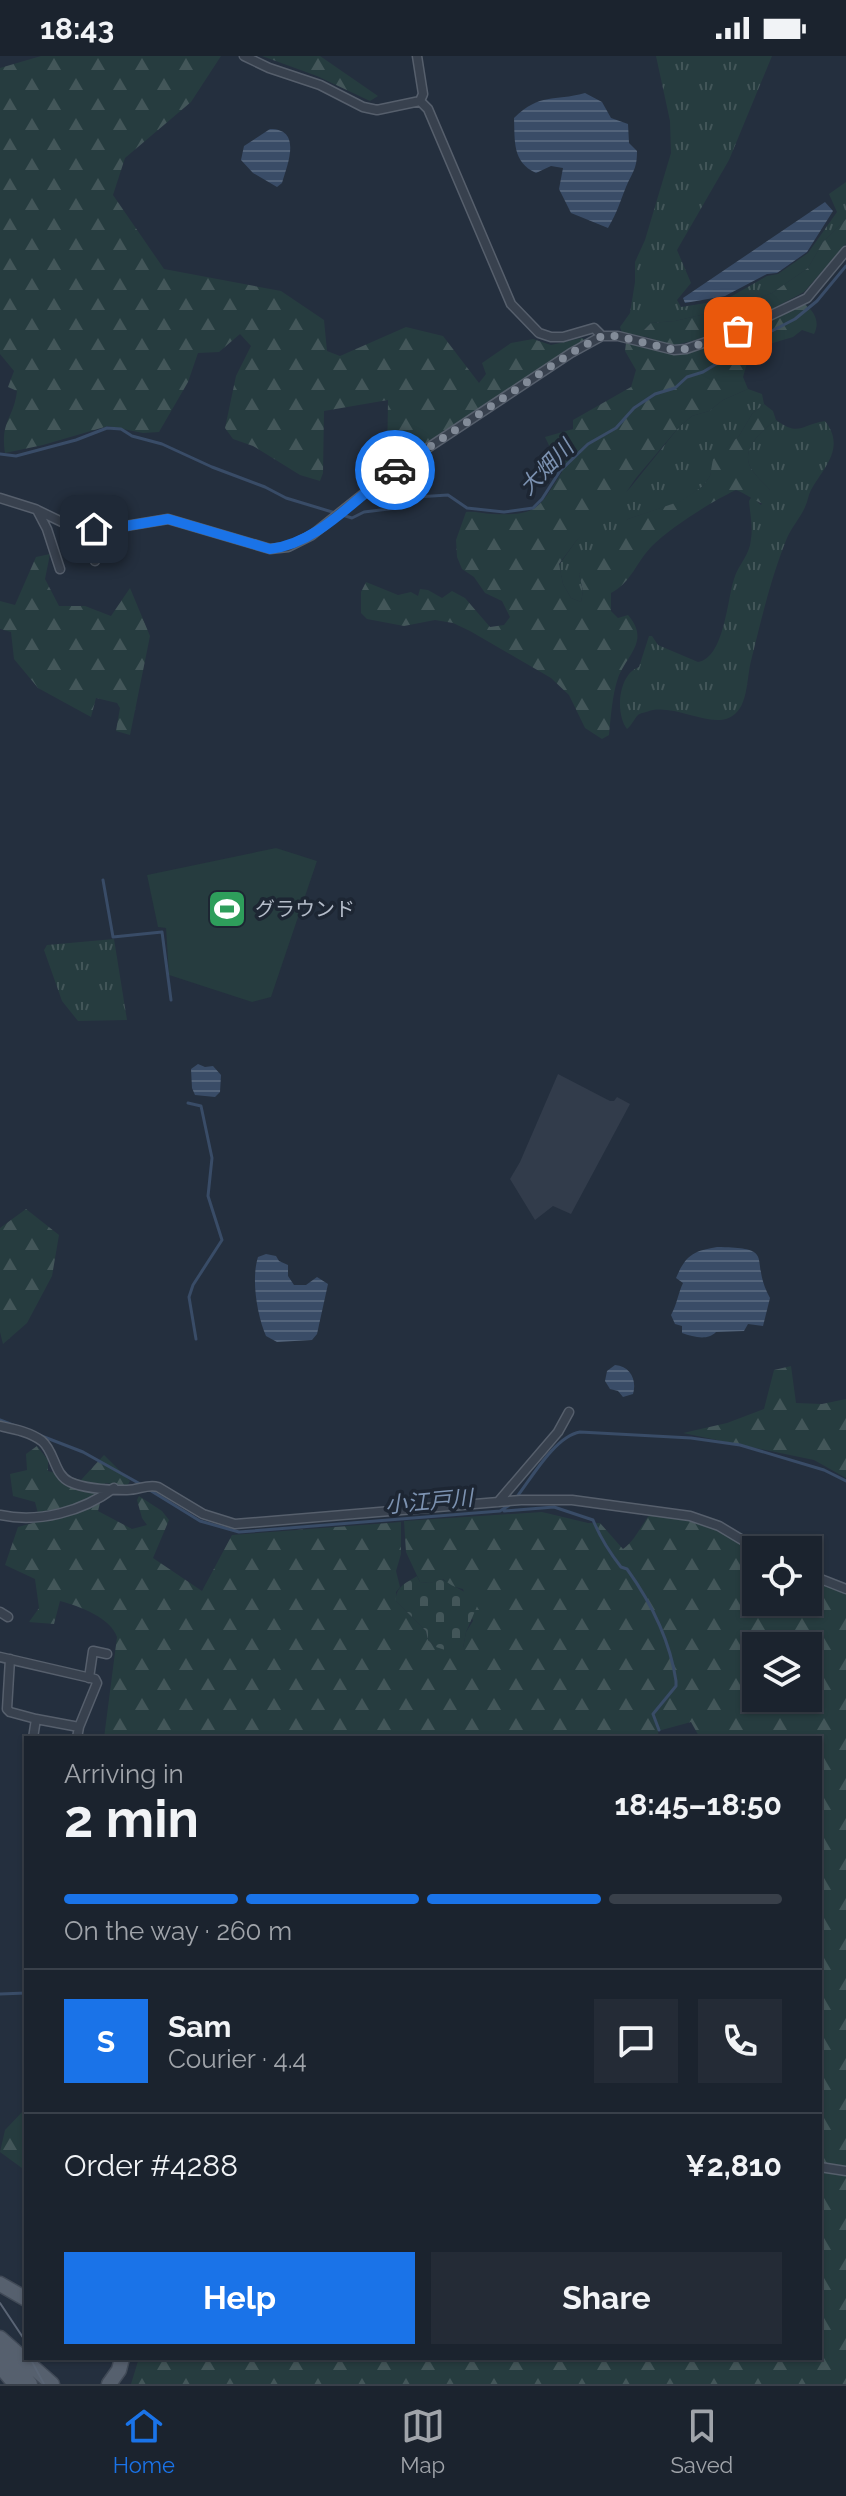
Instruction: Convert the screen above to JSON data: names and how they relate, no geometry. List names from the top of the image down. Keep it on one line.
{"water":["大畑川","小江戸川"],"places":{"sports":["グラウンド"]},"page":{"status":"18:43","heading":["2 min","Arriving in","18:45–18:50"],"panel":["Sam","Courier · 4.4","Order #4288","¥2,810"],"bar":"On the way · 260 m","round":"S","buttons":["Help","Share"],"tabs":["Home","Map","Saved"]}}
